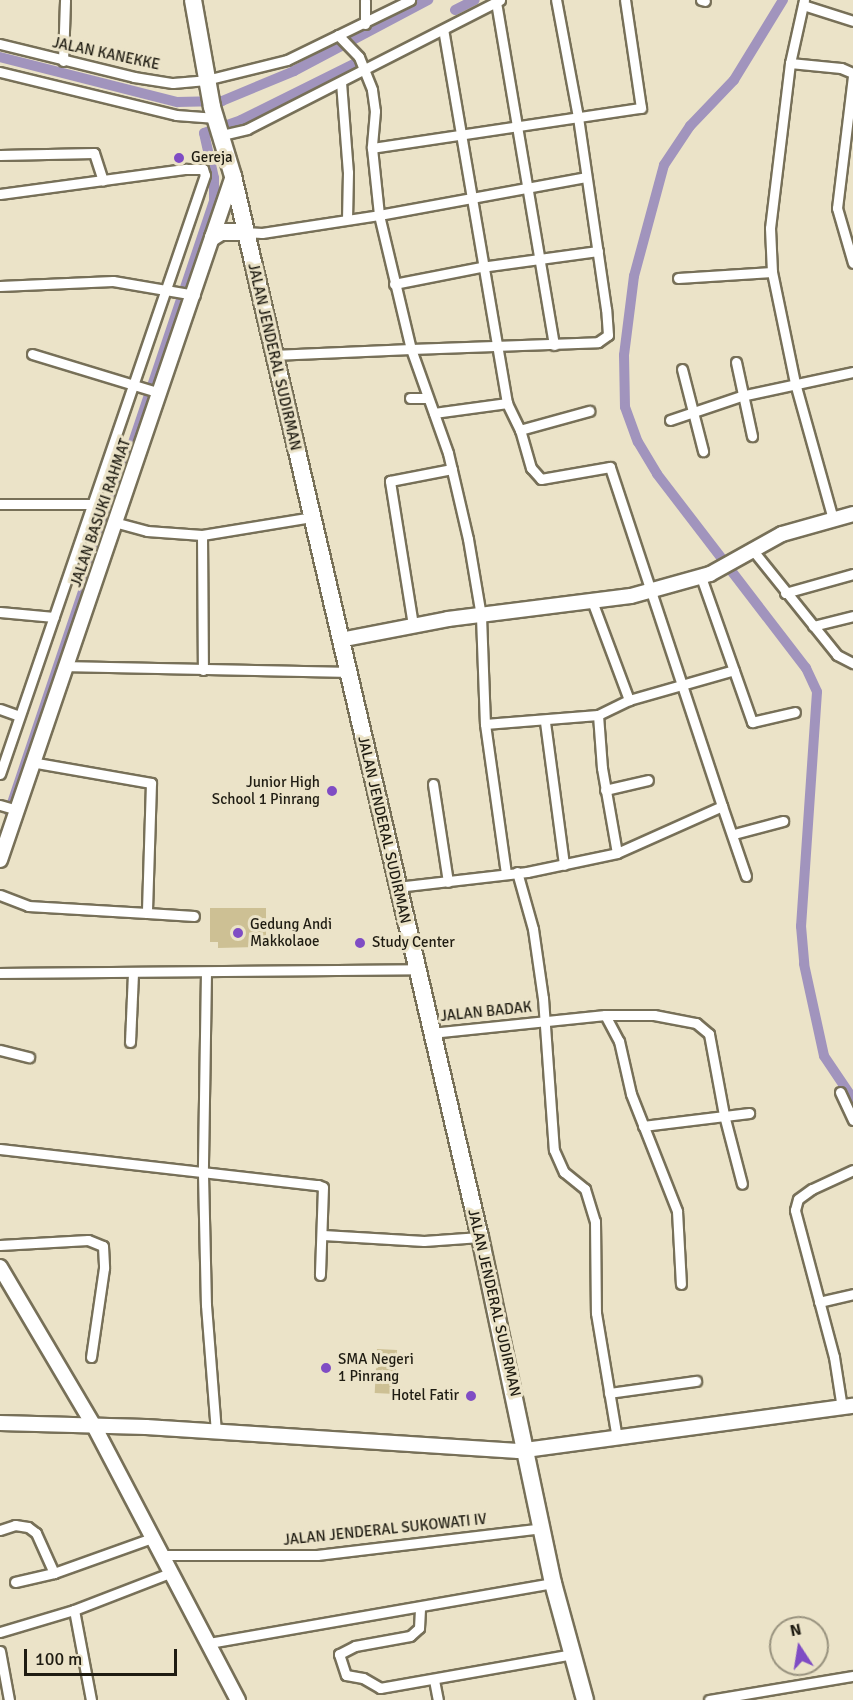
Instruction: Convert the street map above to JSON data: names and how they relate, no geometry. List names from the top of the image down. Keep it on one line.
{"streets":{"highway":["JALAN JENDERAL SUDIRMAN"],"street":["JALAN KANEKKE","JALAN BASUKI RAHMAT","JALAN BADAK","JALAN JENDERAL SUKOWATI IV"]},"crossings":[["JALAN KANEKKE","JALAN JENDERAL SUDIRMAN"],["JALAN JENDERAL SUDIRMAN","JALAN BASUKI RAHMAT"],["JALAN JENDERAL SUDIRMAN","JALAN BADAK"],["JALAN JENDERAL SUDIRMAN","JALAN JENDERAL SUKOWATI IV"]],"places":["Gereja","Junior High School 1 Pinrang","Gedung Andi Makkolaoe","Study Center","SMA Negeri 1 Pinrang","Hotel Fatir"],"scale_bar":"100 m","north":"top"}
